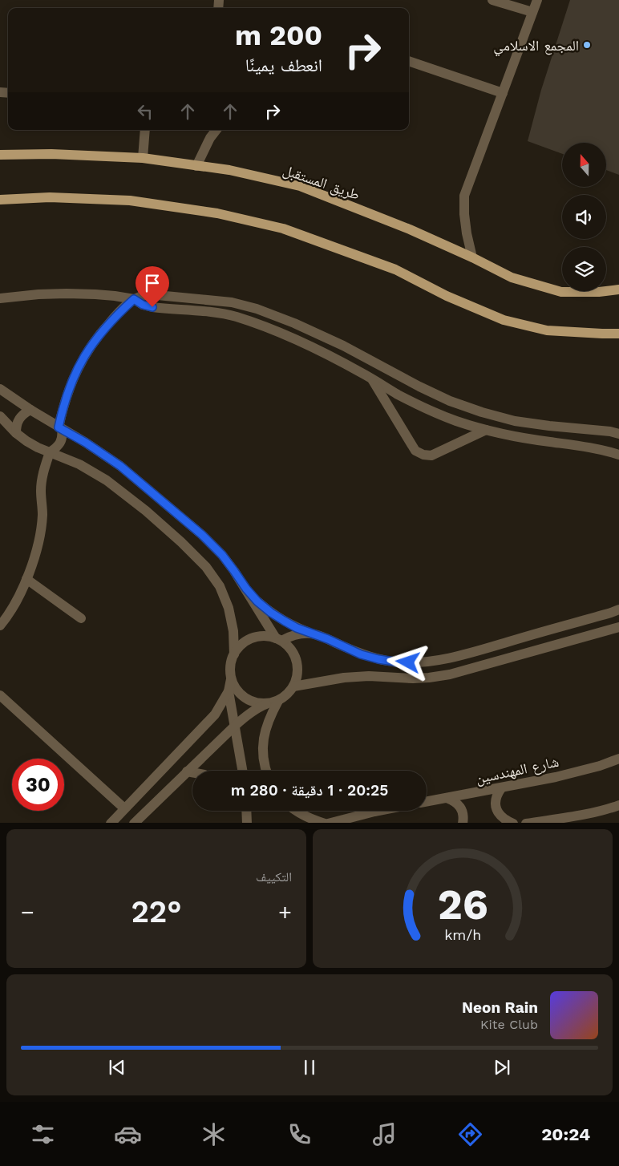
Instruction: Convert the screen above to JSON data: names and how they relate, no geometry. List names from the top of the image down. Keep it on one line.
{"streets":{"main road":["طريق المستقبل"],"street":["شارع المهندسين"]},"places":["المجمع الاسلامي"],"north":"top","page":{"turn":["200 m","انعطف يمينًا"],"limit":"30","trip":"20:25 · 1 دقيقة · 280 m","tile":"التكييف","heat":["−","22°","+"],"song":["Neon Rain","Kite Club"],"tabs":"20:24","gauge":["26","km/h"]}}
